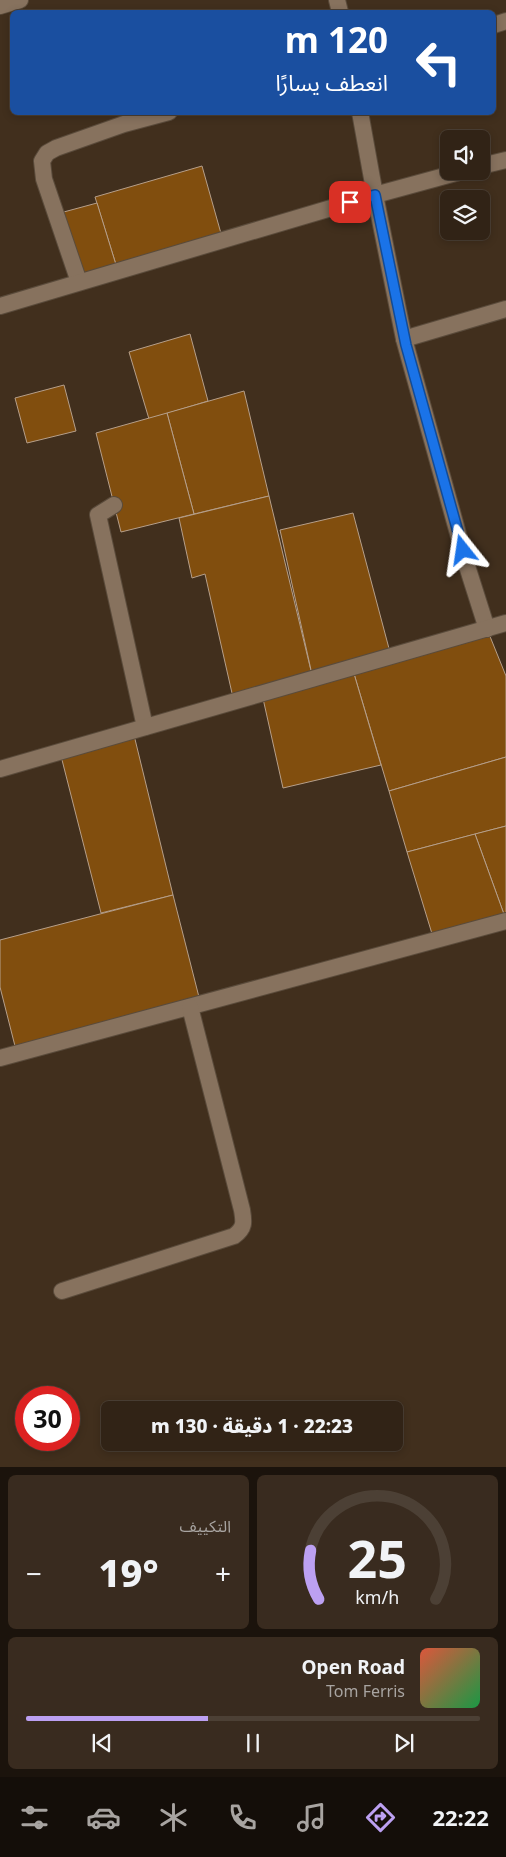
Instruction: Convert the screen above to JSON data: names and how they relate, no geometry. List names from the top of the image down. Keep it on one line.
{"page":{"turn":["120 m","انعطف يسارًا"],"limit":"30","trip":"22:23 · 1 دقيقة · 130 m","tile":"التكييف","heat":["−","19°","+"],"song":["Open Road","Tom Ferris"],"tabs":"22:22","gauge":["25","km/h"]}}
